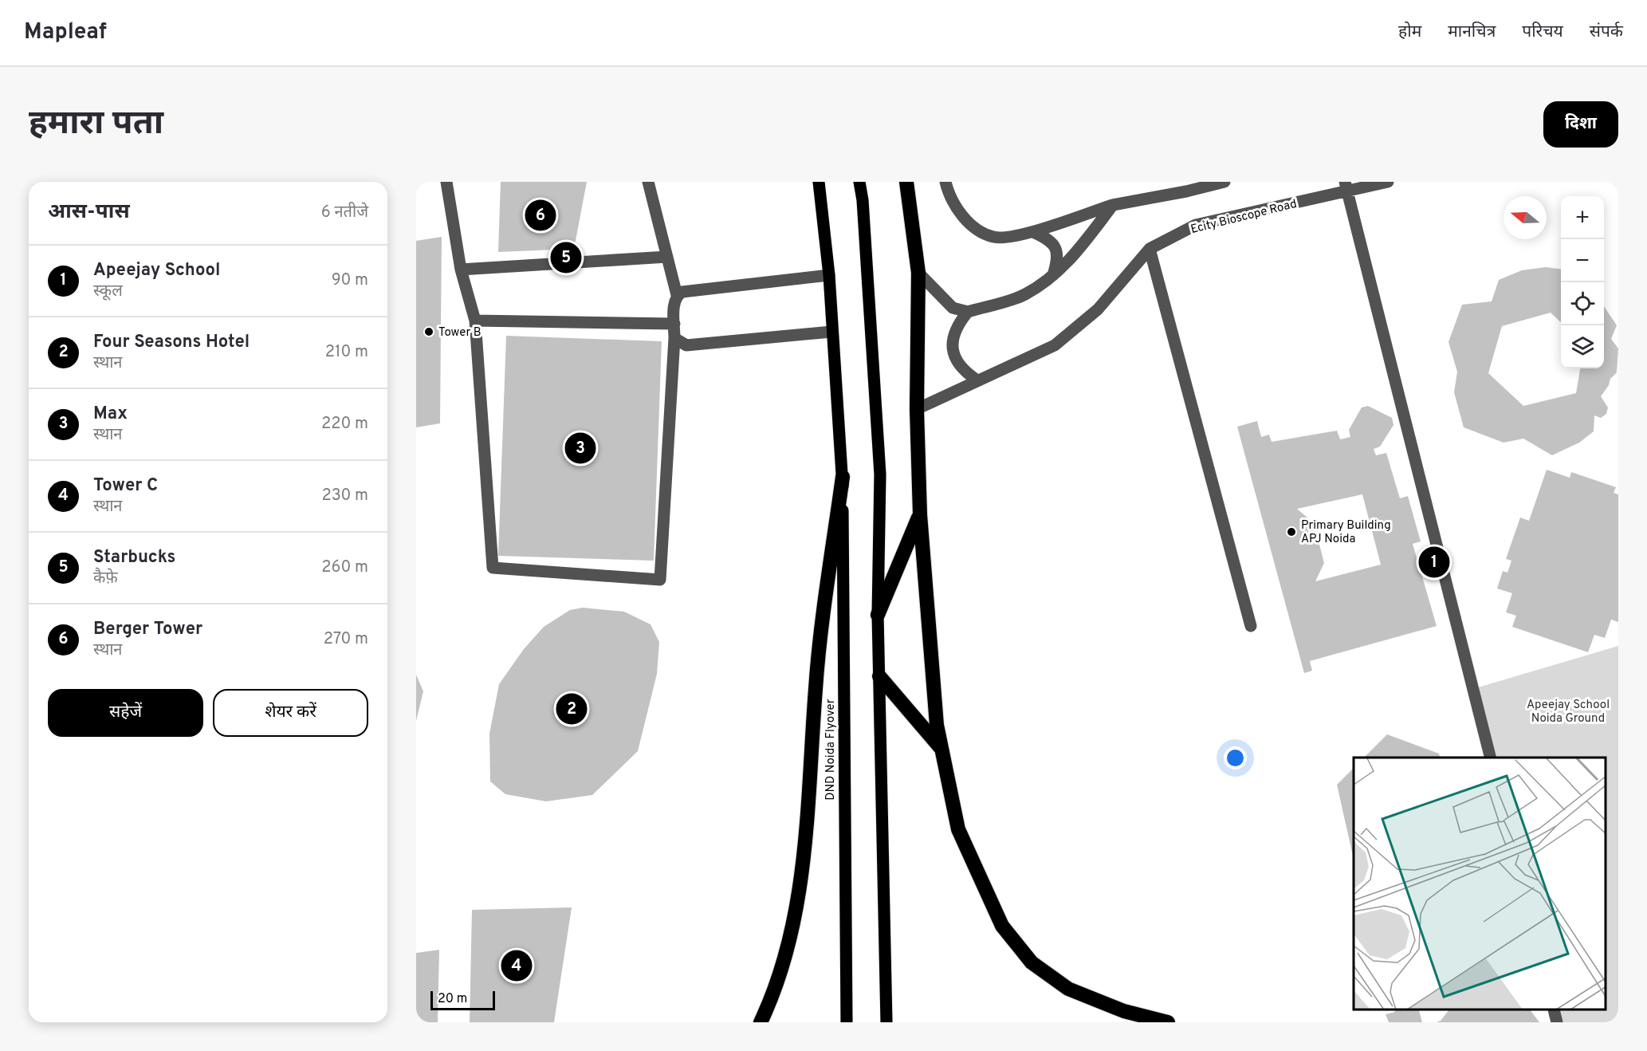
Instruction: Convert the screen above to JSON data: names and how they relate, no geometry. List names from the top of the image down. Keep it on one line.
{"streets":{"main road":["DND Noida Flyover"],"lane":["Ecity Bioscope Road"]},"parks":["Apeejay School Noida Ground"],"places":["Tower B","Primary Building APJ Noida"],"scale_bar":"20 m","north":"left","page":{"header":"Mapleaf","nav":["होम","मानचित्र","परिचय","संपर्क"],"buttons":["दिशा",["सहेजें","शेयर करें"]],"title":"हमारा पता","heading":["आस-पास","6 नतीजे"],"map_buttons":["+","−"],"pins":["6","5","3","1","2","4"],"list":[{"mark":"1","name":"Apeejay School","note":"स्कूल","value":"90 m"},{"mark":"2","name":"Four Seasons Hotel","note":"स्थान","value":"210 m"},{"mark":"3","name":"Max","note":"स्थान","value":"220 m"},{"mark":"4","name":"Tower C","note":"स्थान","value":"230 m"},{"mark":"5","name":"Starbucks","note":"कैफ़े","value":"260 m"},{"mark":"6","name":"Berger Tower","note":"स्थान","value":"270 m"}],"scale":"20 m"}}
